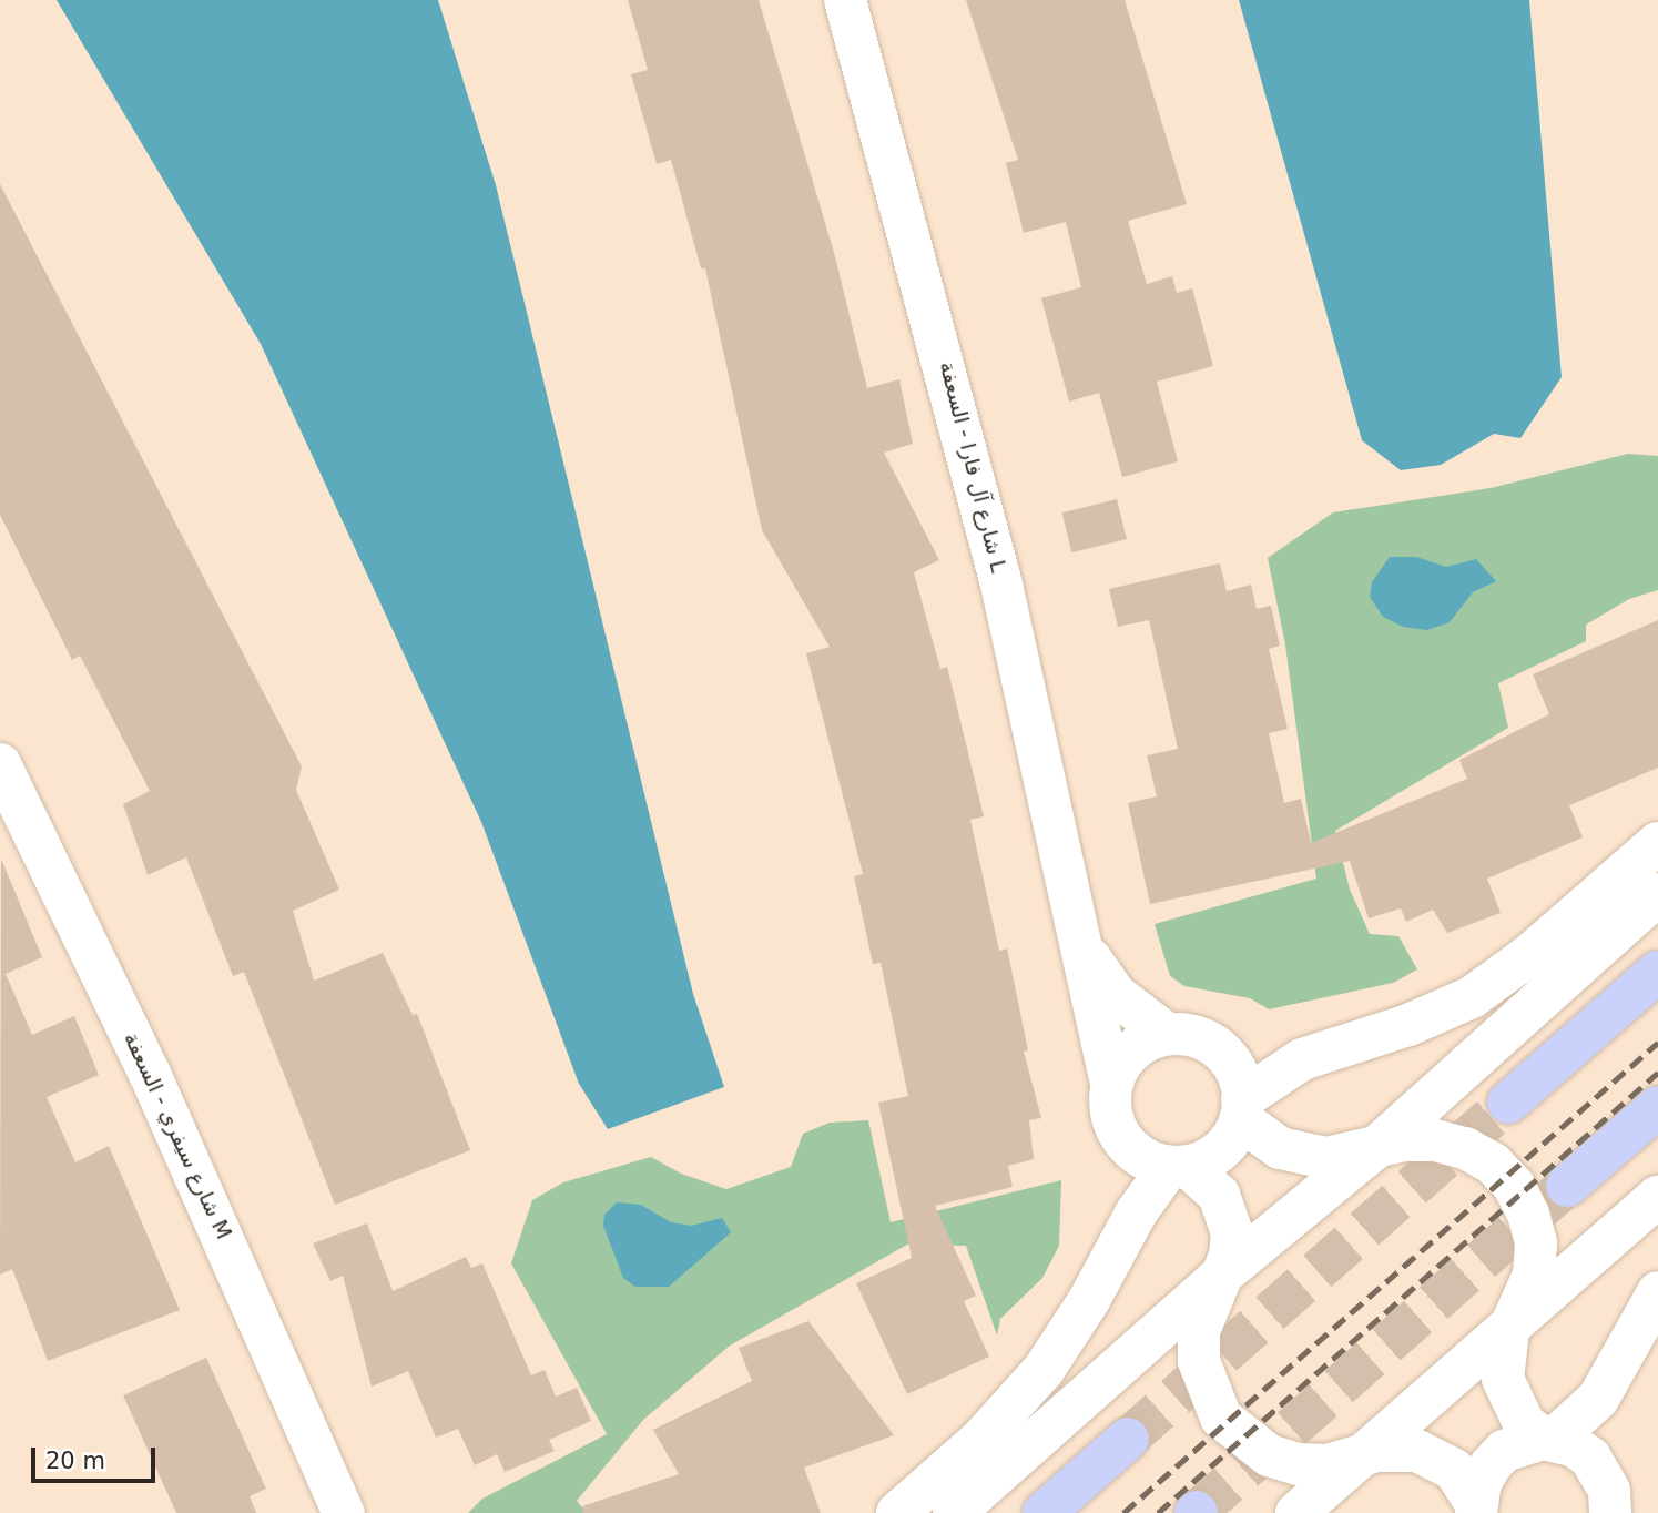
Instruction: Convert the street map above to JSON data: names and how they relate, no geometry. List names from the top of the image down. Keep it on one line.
{"streets":{"street":["شارع آل فارا - السعفة L","شارع سيفري - السعفة M"]},"scale_bar":"20 m"}
